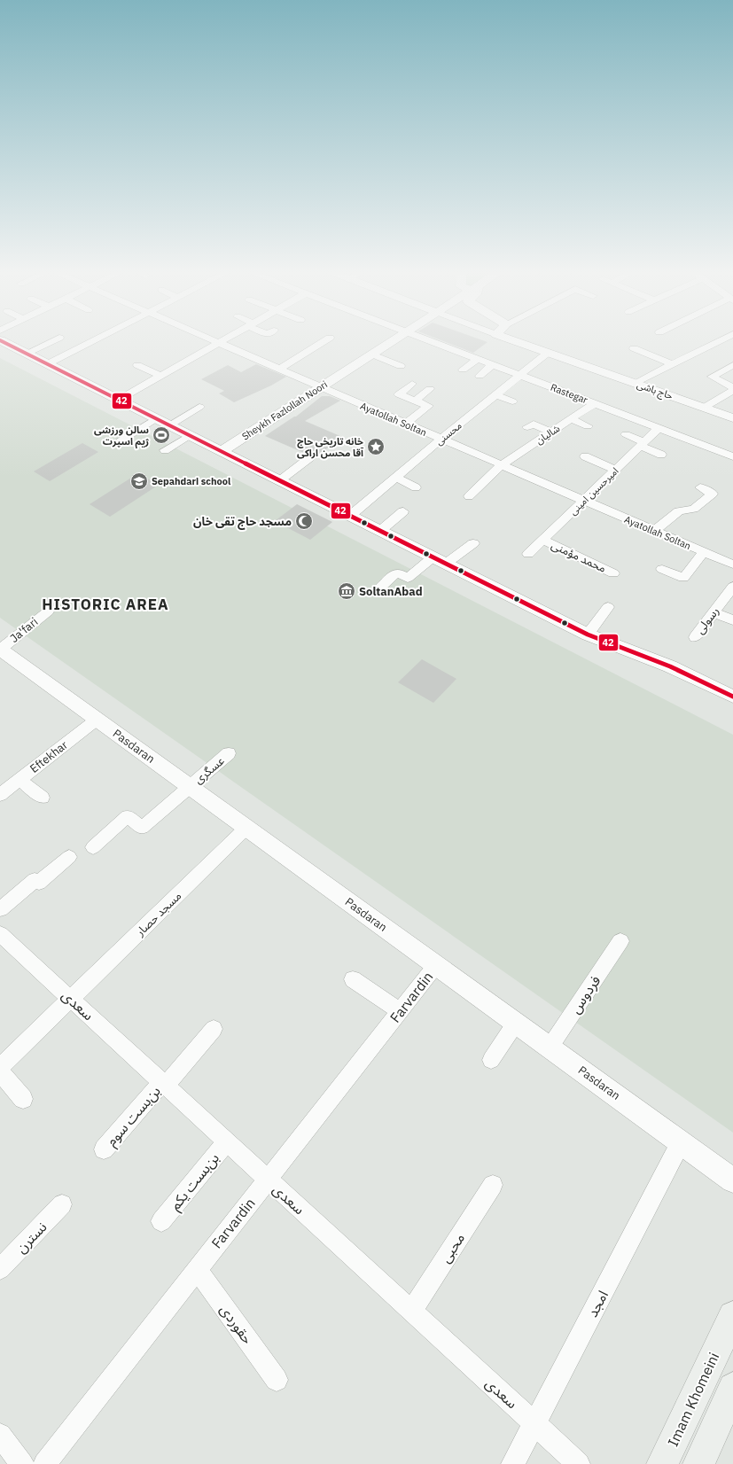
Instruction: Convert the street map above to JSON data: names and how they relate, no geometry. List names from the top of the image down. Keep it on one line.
{"streets":{"main road":["Imam Khomeini"],"street":["حاج باشی","Rastegar","Sheykh Fazlollah Noori","Ayatollah Soltan","محسنی","شالیان","امیرحسین امینی","محمد مؤمنی","رسولی","Ja'fari","Pasdaran","Eftekhar","عسگری","مسجد حصار","فردوس","Farvardin","سعدی","بن‌بست سوم","بن‌بست یکم","نسترن","محبی","امجد","حقوردی"]},"crossings":[["حاج باشی","محسنی"],["Rastegar","محسنی"],["Rastegar","شالیان"],["Rastegar","امیرحسین امینی"],["Sheykh Fazlollah Noori","Ayatollah Soltan"],["Ayatollah Soltan","محسنی"],["Ayatollah Soltan","شالیان"],["Ayatollah Soltan","امیرحسین امینی"],["امیرحسین امینی","محمد مؤمنی"],["Ja'fari","Pasdaran"],["Pasdaran","Eftekhar"],["Pasdaran","عسگری"],["Pasdaran","مسجد حصار"],["Pasdaran","فردوس"],["Pasdaran","Farvardin"],["Pasdaran","امجد"],["مسجد حصار","سعدی"],["Farvardin","سعدی"],["Farvardin","حقوردی"],["سعدی","بن‌بست سوم"],["سعدی","بن‌بست یکم"],["سعدی","محبی"],["سعدی","امجد"]],"districts":["HISTORIC AREA"],"places":{"sports":["سالن ورزشی ژیم اسپرت"],"place":["خانه تاریخی حاج آقا محسن اراکی"],"school or university":["Sepahdari school"],"mosque":["مسجد حاج تقی خان"],"museum":["SoltanAbad"]},"lines":["transit line 42"]}
